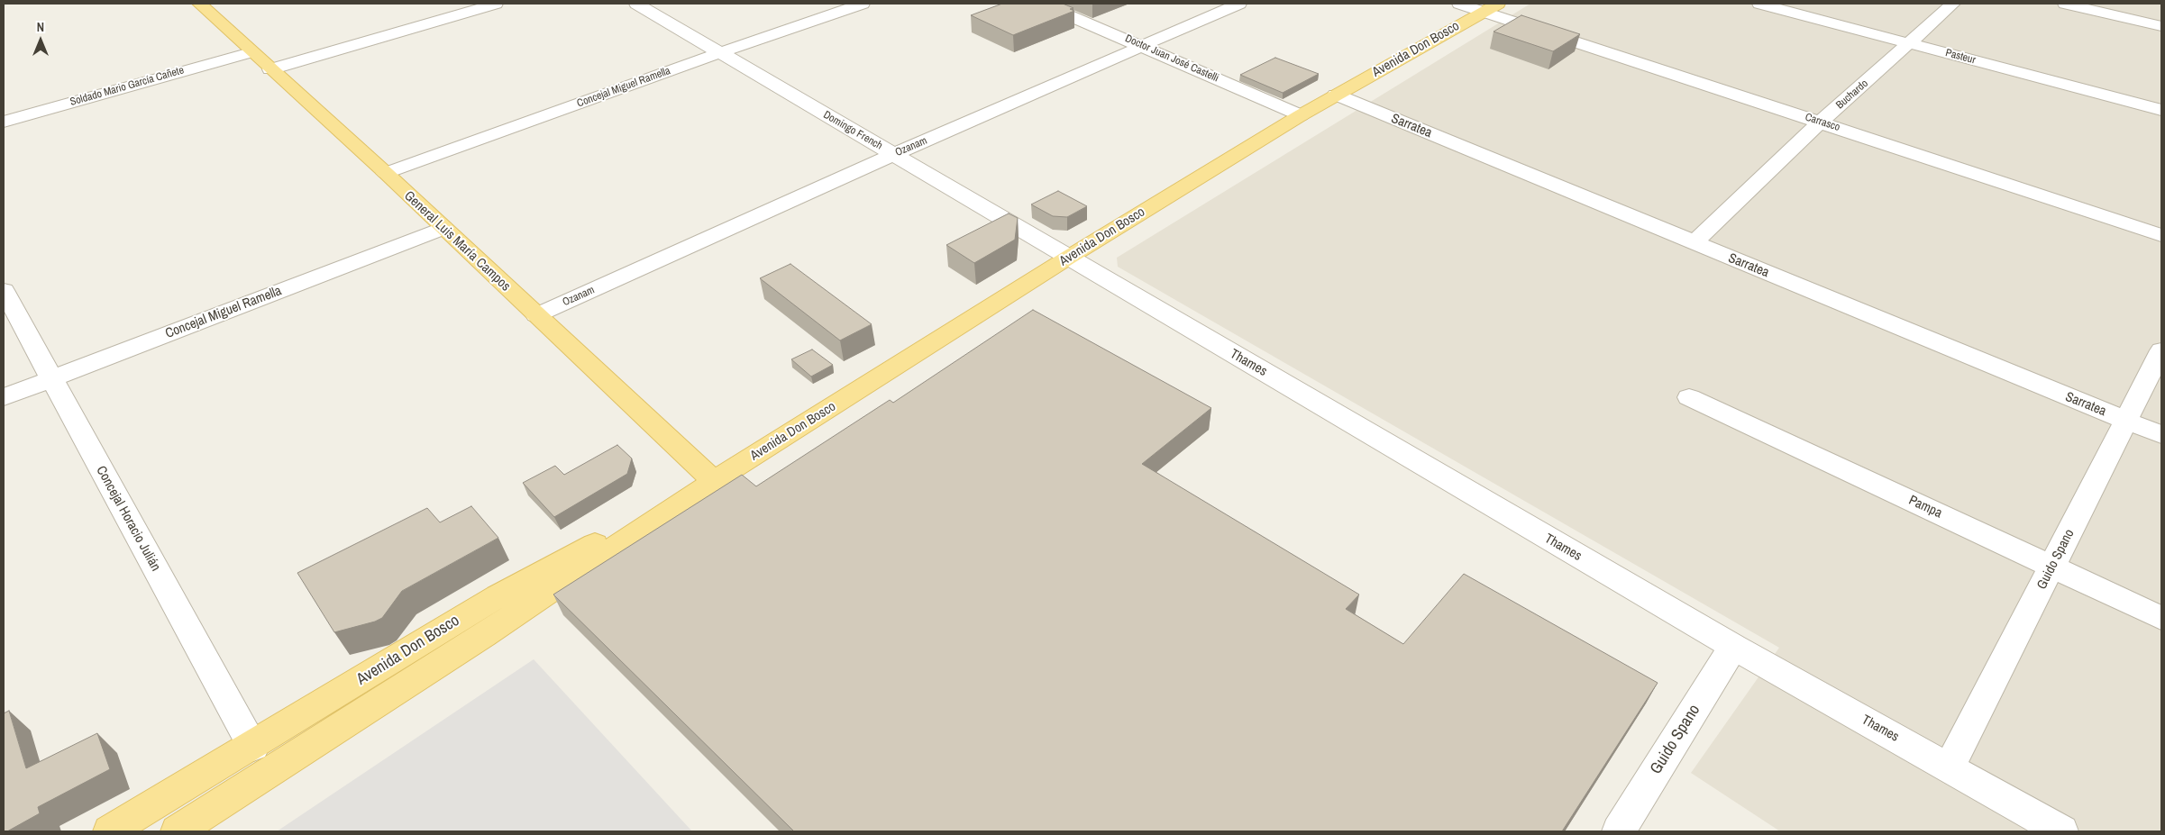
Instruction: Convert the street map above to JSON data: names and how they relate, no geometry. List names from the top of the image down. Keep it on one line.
{"streets":{"main road":["Avenida Don Bosco","General Luis María Campos"],"street":["Pasteur","Doctor Juan José Castelli","Soldado Mario García Cañete","Concejal Miguel Ramella","Buchardo","Carrasco","Sarratea","Domingo French","Ozanam","Thames","Pampa","Concejal Horacio Julián","Guido Spano"]},"crossings":[["Avenida Don Bosco","Doctor Juan José Castelli"],["Avenida Don Bosco","Carrasco"],["Avenida Don Bosco","Sarratea"],["Avenida Don Bosco","Domingo French"],["Avenida Don Bosco","General Luis María Campos"],["Avenida Don Bosco","Thames"],["Avenida Don Bosco","Concejal Horacio Julián"],["Pasteur","Buchardo"],["Doctor Juan José Castelli","Ozanam"],["Soldado Mario García Cañete","General Luis María Campos"],["Concejal Miguel Ramella","Domingo French"],["Concejal Miguel Ramella","General Luis María Campos"],["Concejal Miguel Ramella","Concejal Horacio Julián"],["Buchardo","Carrasco"],["Buchardo","Sarratea"],["Sarratea","Guido Spano"],["Domingo French","Ozanam"],["Domingo French","Thames"],["Ozanam","General Luis María Campos"],["Thames","Guido Spano"],["Pampa","Guido Spano"]],"north":"top"}
